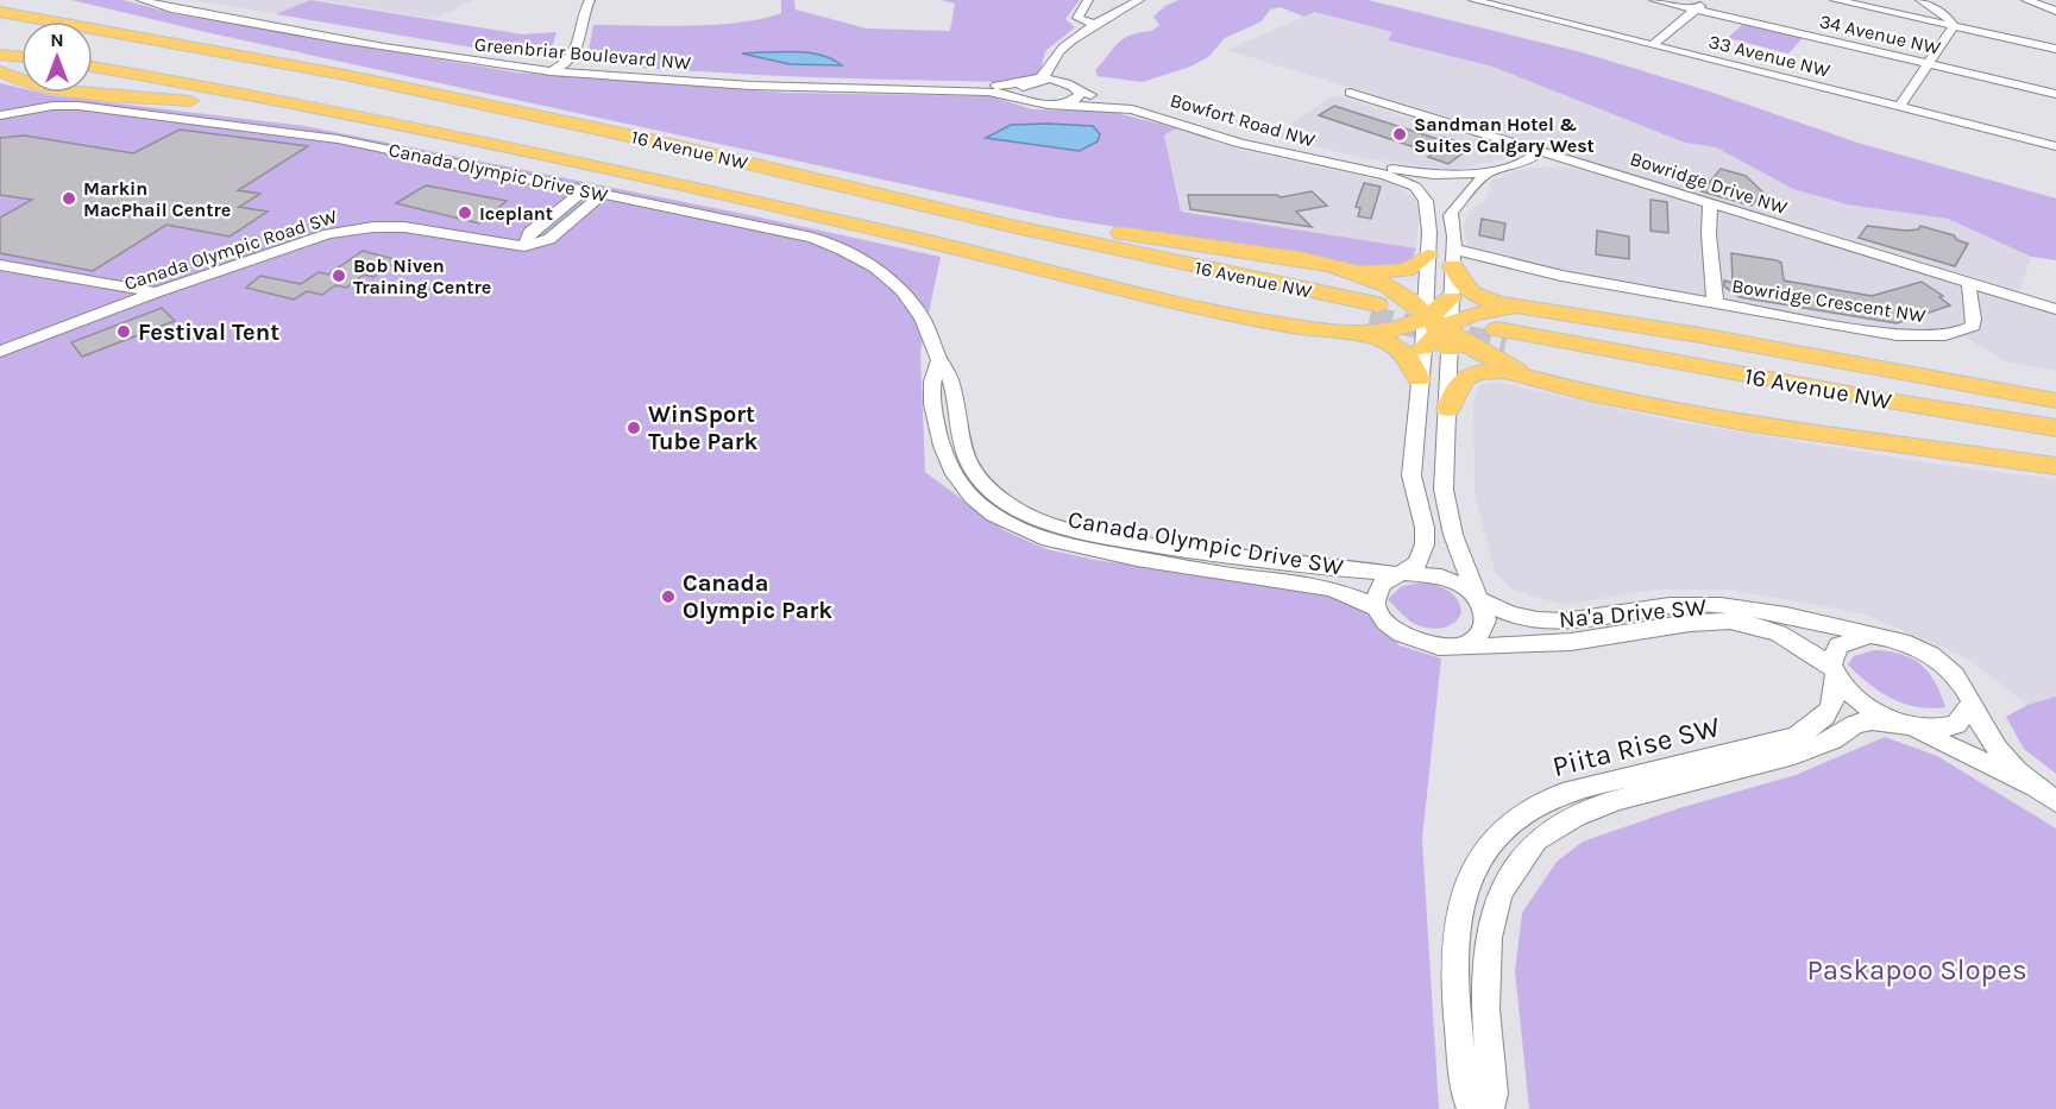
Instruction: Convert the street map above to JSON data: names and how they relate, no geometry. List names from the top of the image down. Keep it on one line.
{"streets":{"highway":["16 Avenue NW"],"street":["34 Avenue NW","Greenbriar Boulevard NW","33 Avenue NW","Bowfort Road NW","Canada Olympic Drive SW","Bowridge Drive NW","Canada Olympic Road SW","Bowridge Crescent NW","Na'a Drive SW","Piita Rise SW"]},"crossings":[["Greenbriar Boulevard NW","Bowfort Road NW"],["Bowfort Road NW","Bowridge Drive NW"],["Canada Olympic Drive SW","Na'a Drive SW"],["Bowridge Drive NW","Bowridge Crescent NW"],["Na'a Drive SW","Piita Rise SW"]],"parks":["Paskapoo Slopes"],"places":["Sandman Hotel & Suites Calgary West","Markin MacPhail Centre","Iceplant","Bob Niven Training Centre","Festival Tent","WinSport Tube Park","Canada Olympic Park"],"north":"top"}
